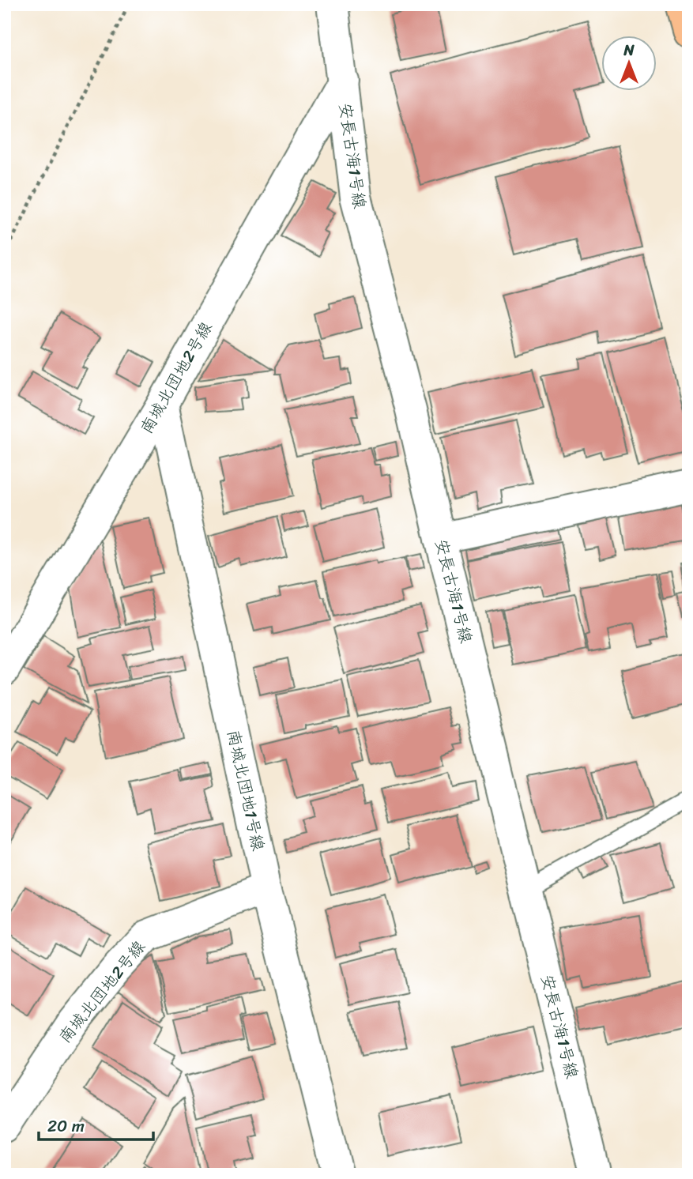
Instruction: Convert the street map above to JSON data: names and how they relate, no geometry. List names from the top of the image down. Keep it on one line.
{"streets":{"street":["安長古海1号線","南城北団地2号線","南城北団地1号線"]},"crossings":[["安長古海1号線","南城北団地2号線"],["南城北団地2号線","南城北団地1号線"]],"scale_bar":"20 m","north":"top"}
